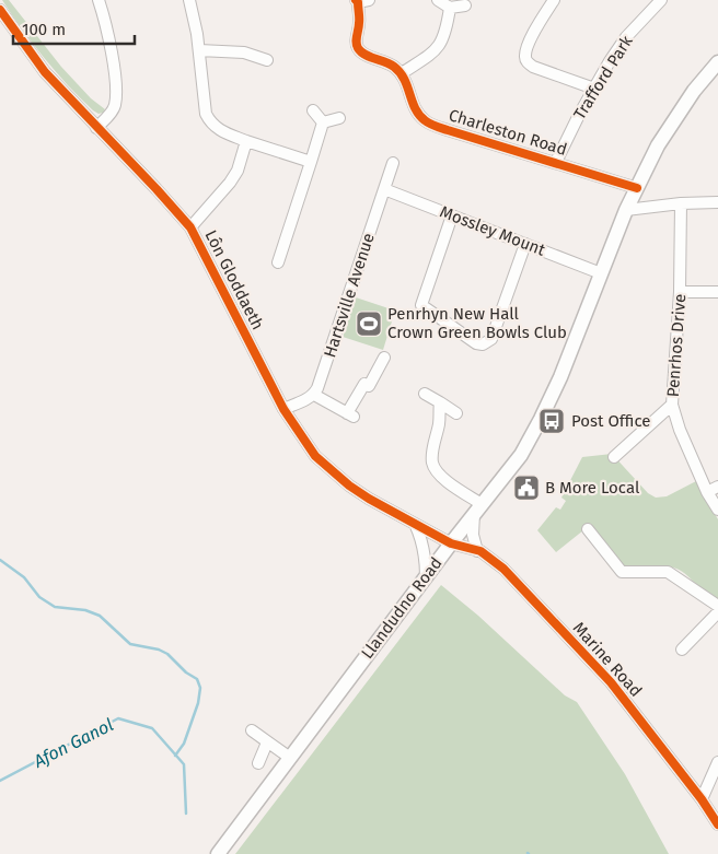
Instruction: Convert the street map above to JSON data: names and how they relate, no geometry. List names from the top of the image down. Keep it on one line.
{"streets":{"main road":["Llandudno Road"],"street":["Trafford Park","Charleston Road","Mossley Mount","Lôn Gloddaeth","Hartsville Avenue","Penrhos Drive","Marine Road"]},"crossings":[["Trafford Park","Charleston Road"],["Charleston Road","Llandudno Road"],["Mossley Mount","Hartsville Avenue"],["Mossley Mount","Llandudno Road"],["Lôn Gloddaeth","Llandudno Road"],["Lôn Gloddaeth","Marine Road"],["Llandudno Road","Marine Road"]],"water":["Afon Ganol"],"places":{"sports":["Penrhyn New Hall Crown Green Bowls Club"],"bus stop":["Post Office"],"public building":["B More Local"]},"scale_bar":"100 m"}
